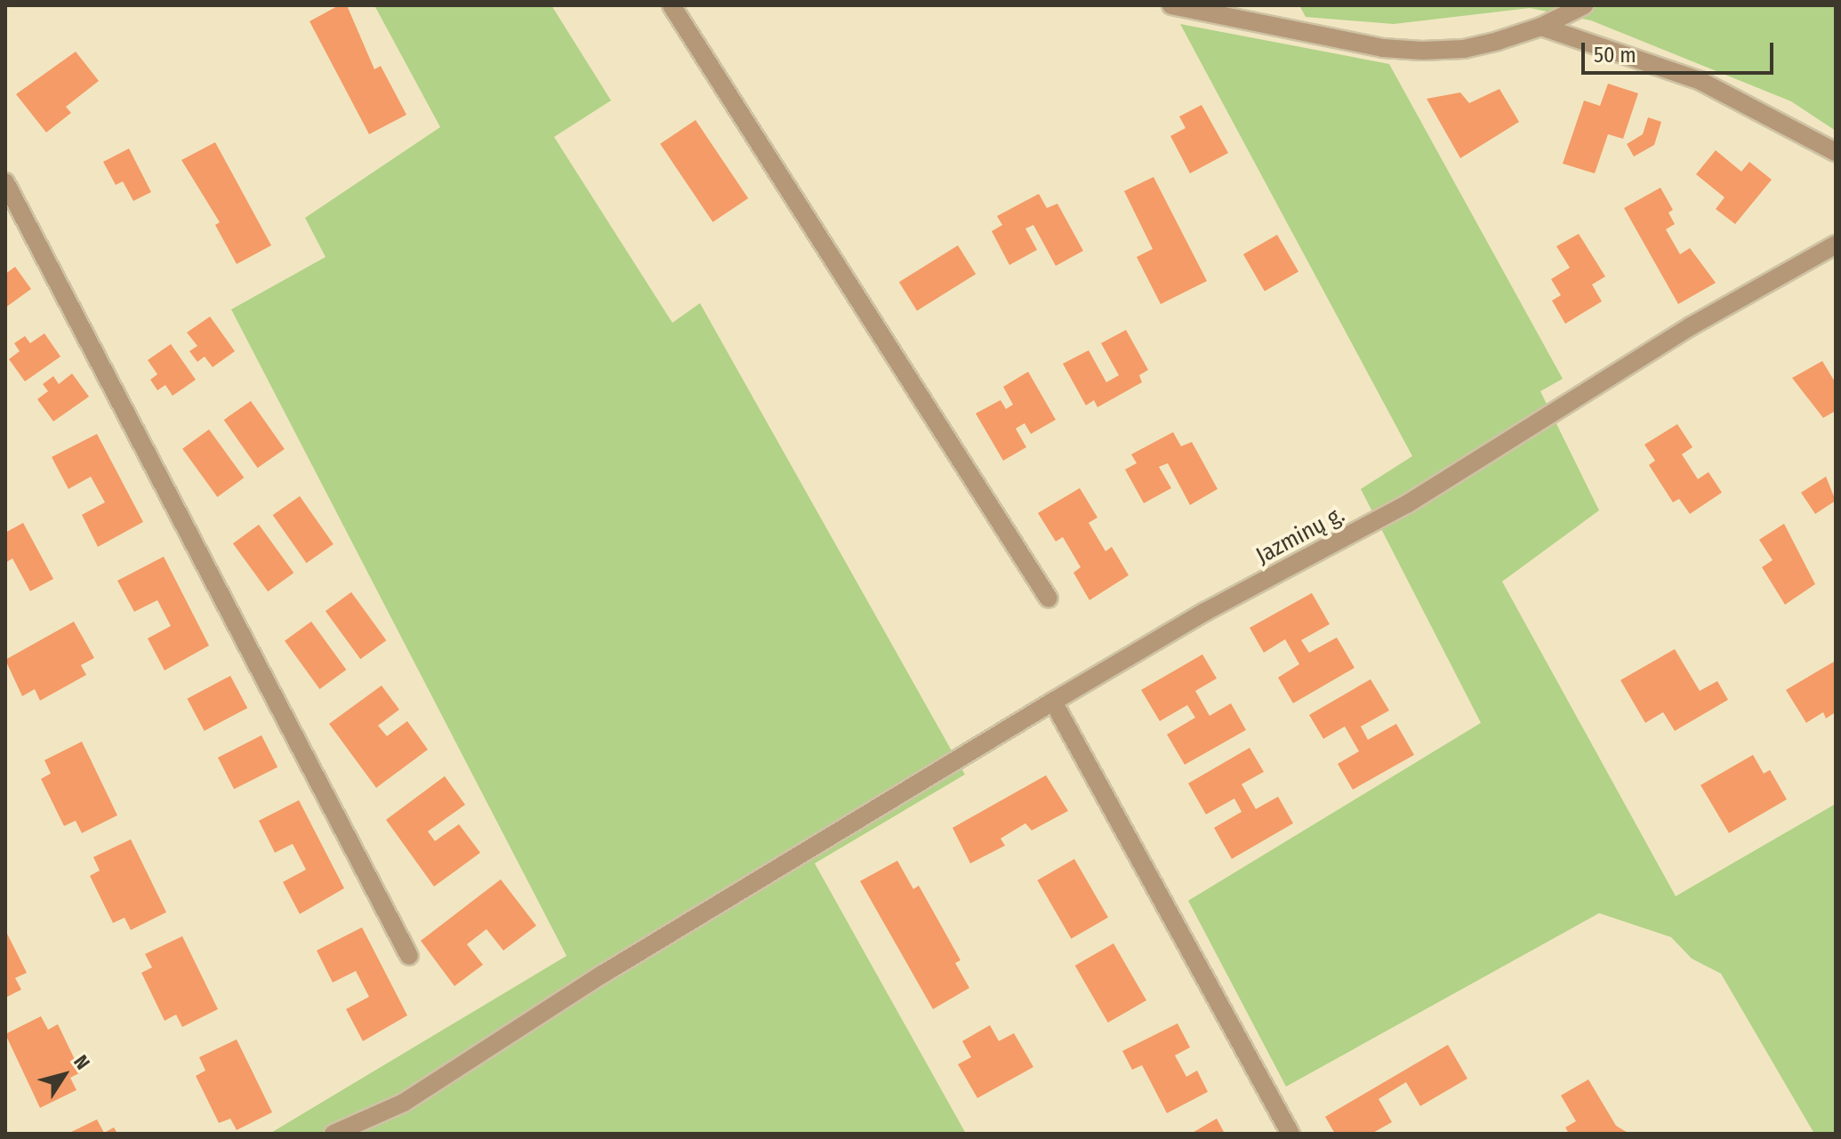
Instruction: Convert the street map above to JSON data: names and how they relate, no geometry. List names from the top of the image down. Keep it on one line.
{"streets":{"street":["Jazminų g."]},"scale_bar":"50 m","north":"top right"}
